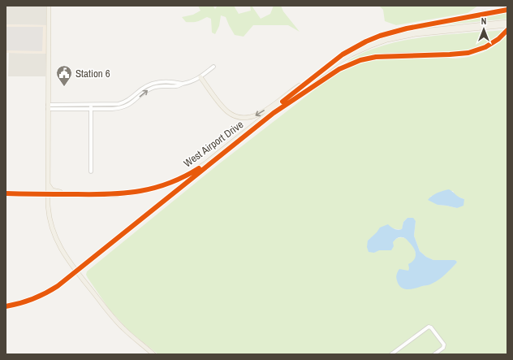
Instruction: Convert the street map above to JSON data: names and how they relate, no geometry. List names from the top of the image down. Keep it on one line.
{"streets":{"main road":["West Airport Drive"]},"places":{"public building":["Station 6"]},"north":"top"}
